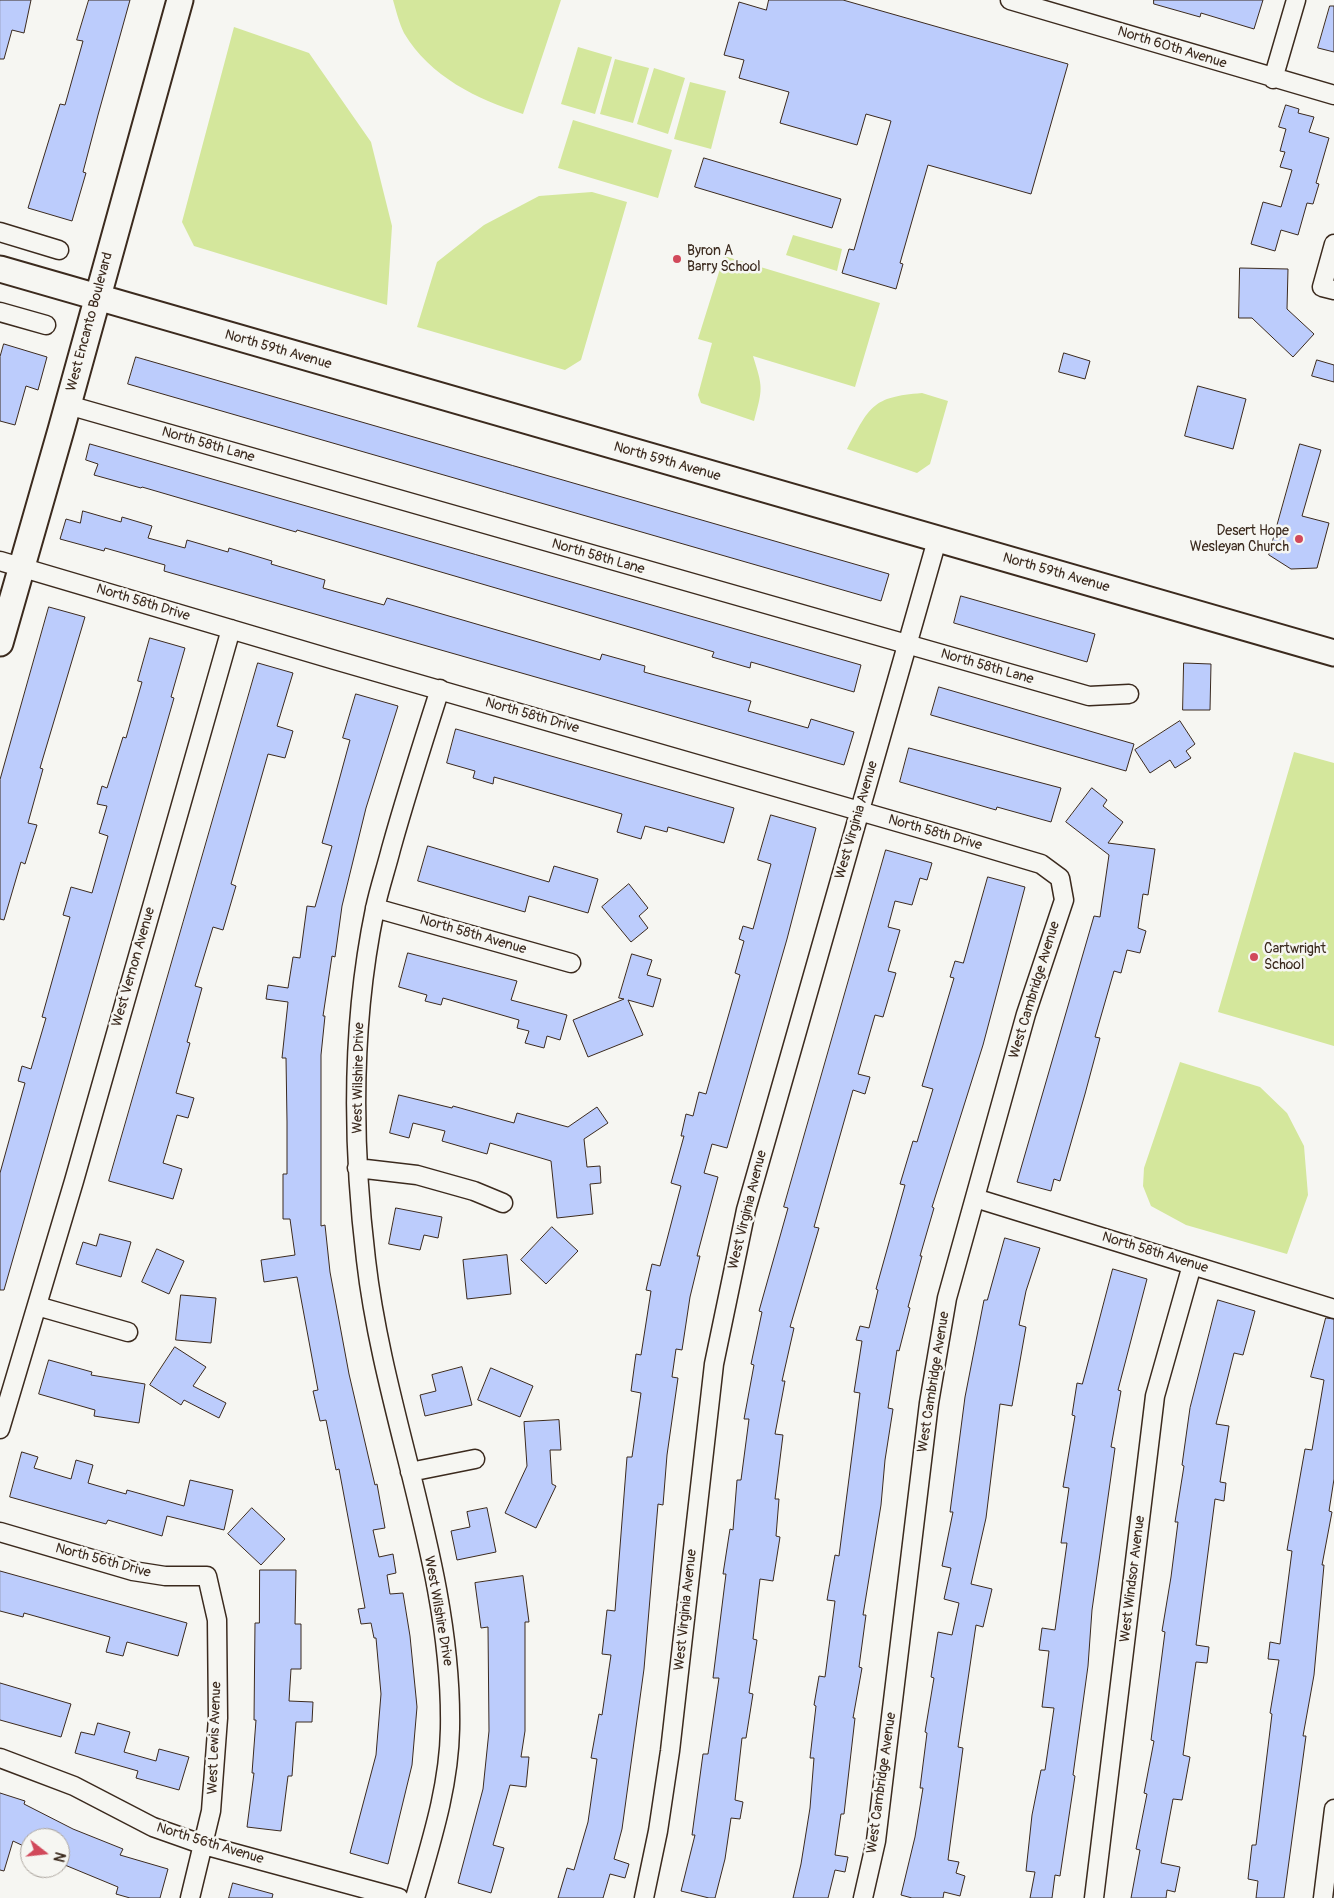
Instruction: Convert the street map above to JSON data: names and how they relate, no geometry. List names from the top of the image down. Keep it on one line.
{"streets":{"main road":["West Encanto Boulevard","North 59th Avenue"],"street":["North 60th Avenue","North 58th Lane","North 58th Drive","West Virginia Avenue","North 58th Avenue","West Vernon Avenue","West Cambridge Avenue","West Wilshire Drive","North 56th Drive","West Windsor Avenue","West Lewis Avenue","North 56th Avenue"]},"crossings":[["West Encanto Boulevard","North 59th Avenue"],["West Encanto Boulevard","North 58th Lane"],["West Encanto Boulevard","North 58th Drive"],["North 59th Avenue","West Virginia Avenue"],["North 58th Lane","West Virginia Avenue"],["North 58th Drive","West Virginia Avenue"],["North 58th Drive","West Vernon Avenue"],["North 58th Drive","West Cambridge Avenue"],["North 58th Drive","West Wilshire Drive"],["North 58th Avenue","West Cambridge Avenue"],["North 58th Avenue","West Wilshire Drive"],["North 58th Avenue","West Windsor Avenue"],["North 56th Drive","West Lewis Avenue"],["West Lewis Avenue","North 56th Avenue"]],"places":["Byron A Barry School","Desert Hope Wesleyan Church","Cartwright School"],"north":"right"}
